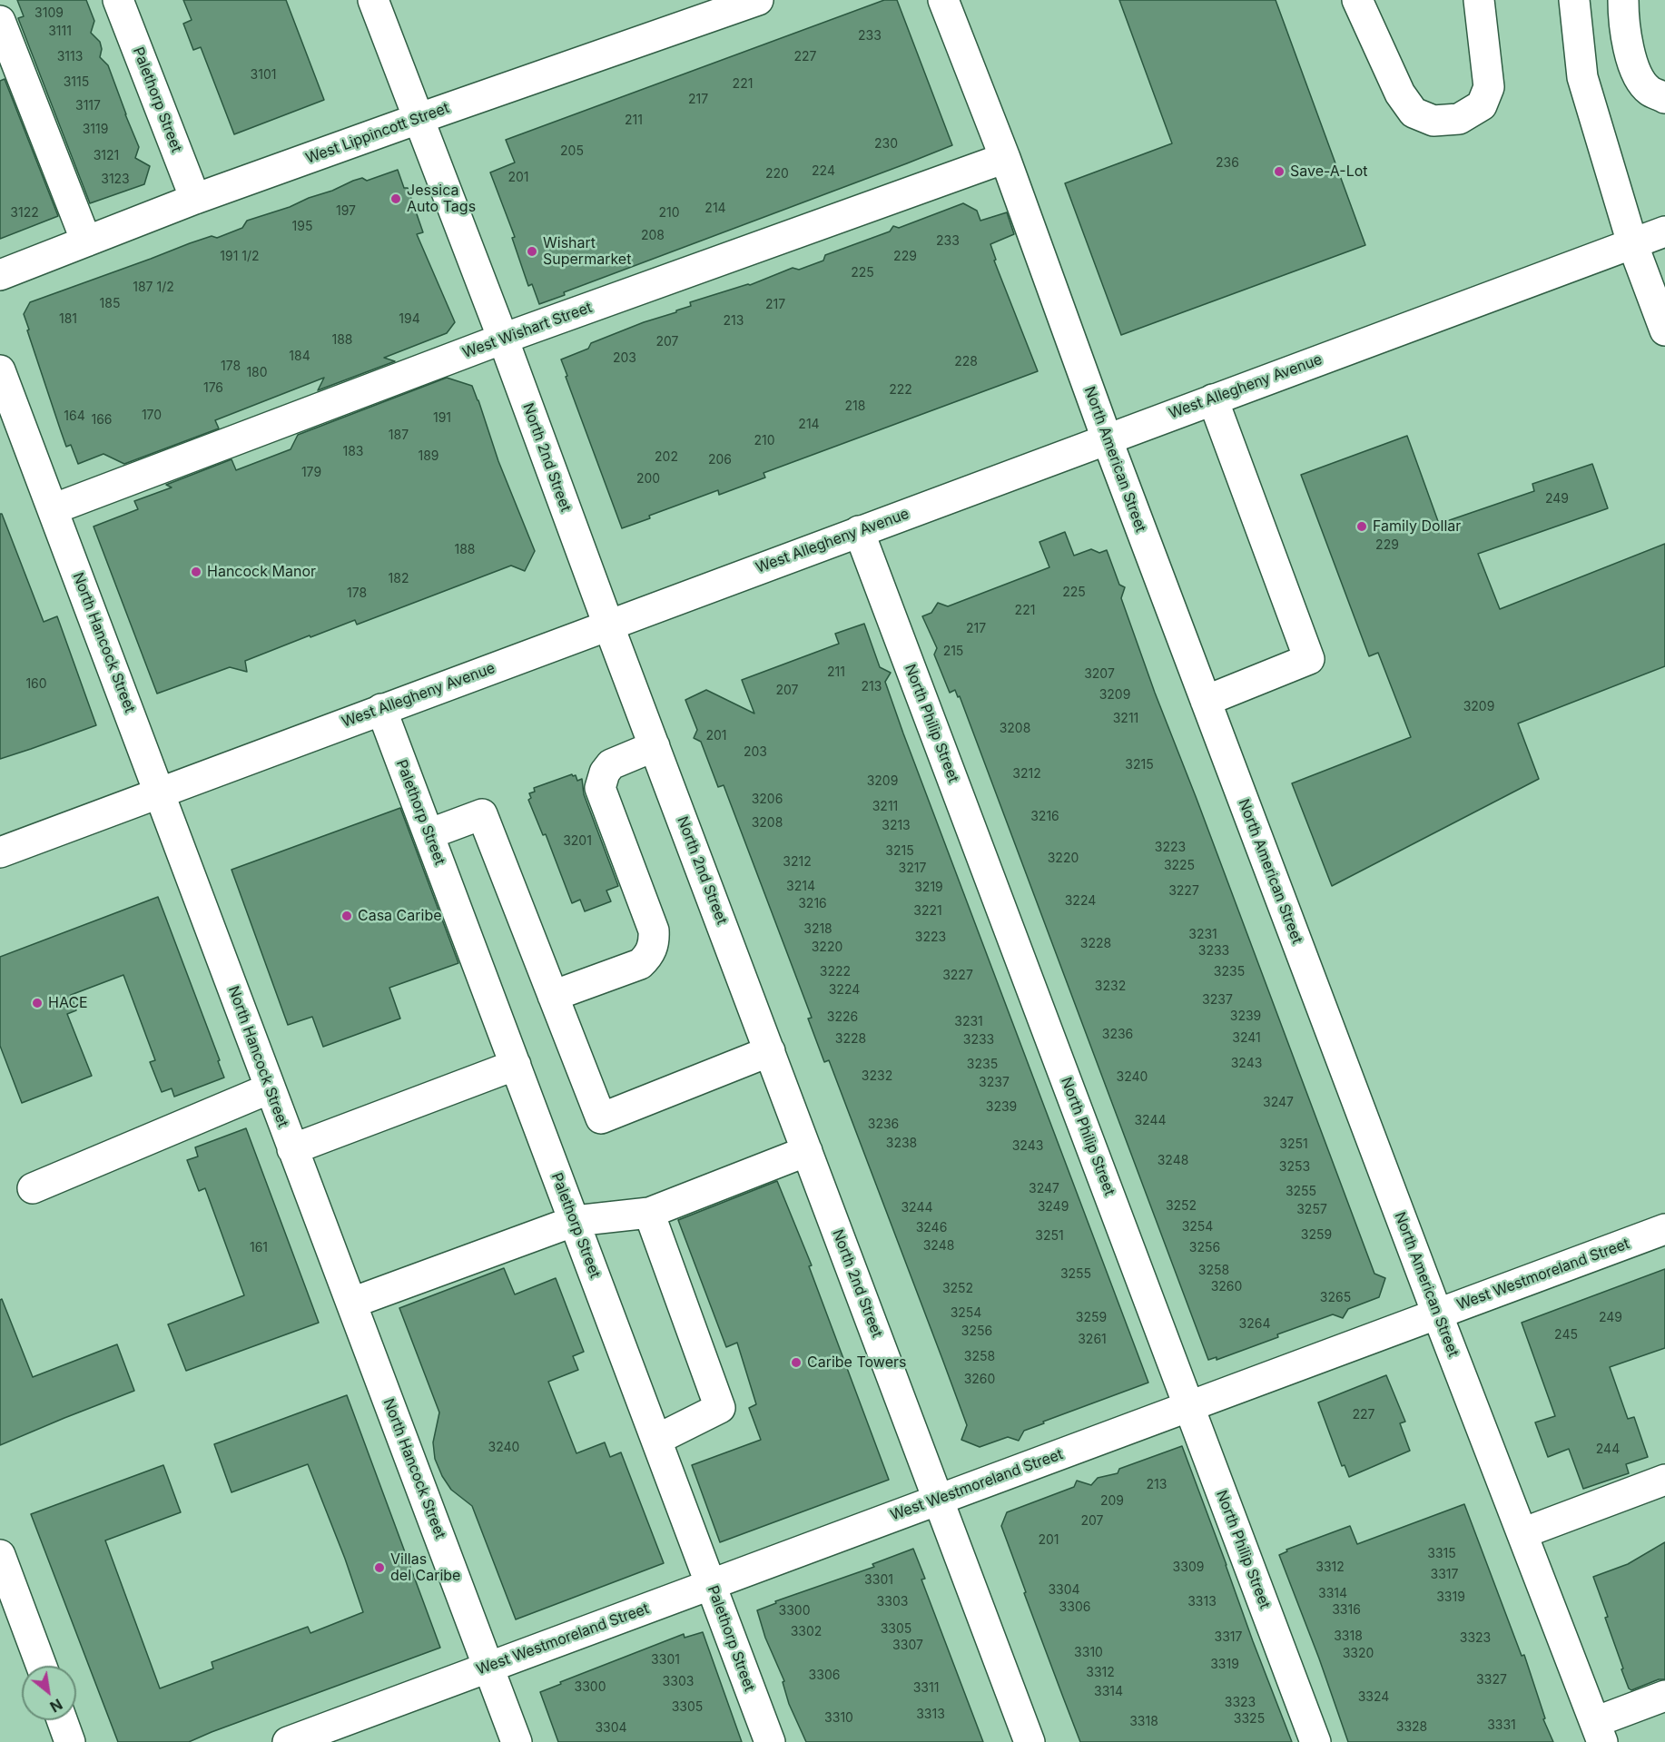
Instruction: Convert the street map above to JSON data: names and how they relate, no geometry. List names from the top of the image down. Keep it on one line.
{"streets":{"street":["Palethorp Street","West Lippincott Street","West Wishart Street","West Allegheny Avenue","North 2nd Street","North American Street","North Hancock Street","North Philip Street","West Westmoreland Street"]},"crossings":[["Palethorp Street","West Lippincott Street"],["Palethorp Street","West Allegheny Avenue"],["Palethorp Street","West Westmoreland Street"],["West Lippincott Street","North 2nd Street"],["West Wishart Street","North 2nd Street"],["West Wishart Street","North American Street"],["West Wishart Street","North Hancock Street"],["West Allegheny Avenue","North 2nd Street"],["West Allegheny Avenue","North American Street"],["West Allegheny Avenue","North Hancock Street"],["West Allegheny Avenue","North Philip Street"],["North 2nd Street","West Westmoreland Street"],["North American Street","West Westmoreland Street"],["North Hancock Street","West Westmoreland Street"],["North Philip Street","West Westmoreland Street"]],"places":["Save-A-Lot","Jessica Auto Tags","Wishart Supermarket","Family Dollar","Hancock Manor","Casa Caribe","HACE","Caribe Towers","Villas del Caribe"],"house_numbers":["3109","3111","233","3113","227","3101","3115","221","217","3117","211","3119","230","205","3121","236","224","220","201","3123","214","197","3122","210","195","208","233","191 1/2","229","225","187 1/2","185","217","181","194","213","188","207","184","203","228","178","180","176","222","218","170","164","191","166","214","187","210","183","189","202","206","179","200","249","229","188","182","225","178","221","217","215","211","3207","160","213","207","3209","3209","3211","3208","201","203","3215","3212","3209","3206","3211","3216","3208","3213","3201","3223","3215","3220","3212","3225","3217","3214","3219","3227","3224","3216","3221","3218","3231","3223","3228","3220","3233","3222","3235","3227","3232","3224","3237","3239","3226","3231","3236","3241","3228","3233","3243","3235","3232","3240","3237","3247","3239","3244","3236","3238","3251","3243","3248","3253","3247","3255","3252","3249","3244","3257","3254","3246","3259","3251","3248","161","3256","3258","3255","3260","3252","3265","3254","3259","249","3264","3256","245","3261","3258","3260","227","3240","244","213","209","207","201","3315","3309","3312","3317","3301","3304","3314","3319","3303","3313","3306","3316","3300","3305","3302","3318","3317","3323","3307","3310","3320","3301","3319","3312","3306","3327","3303","3300","3311","3314","3324","3323","3305","3313","3310","3325","3318","3331","3328","3304"],"north":"bottom right"}
